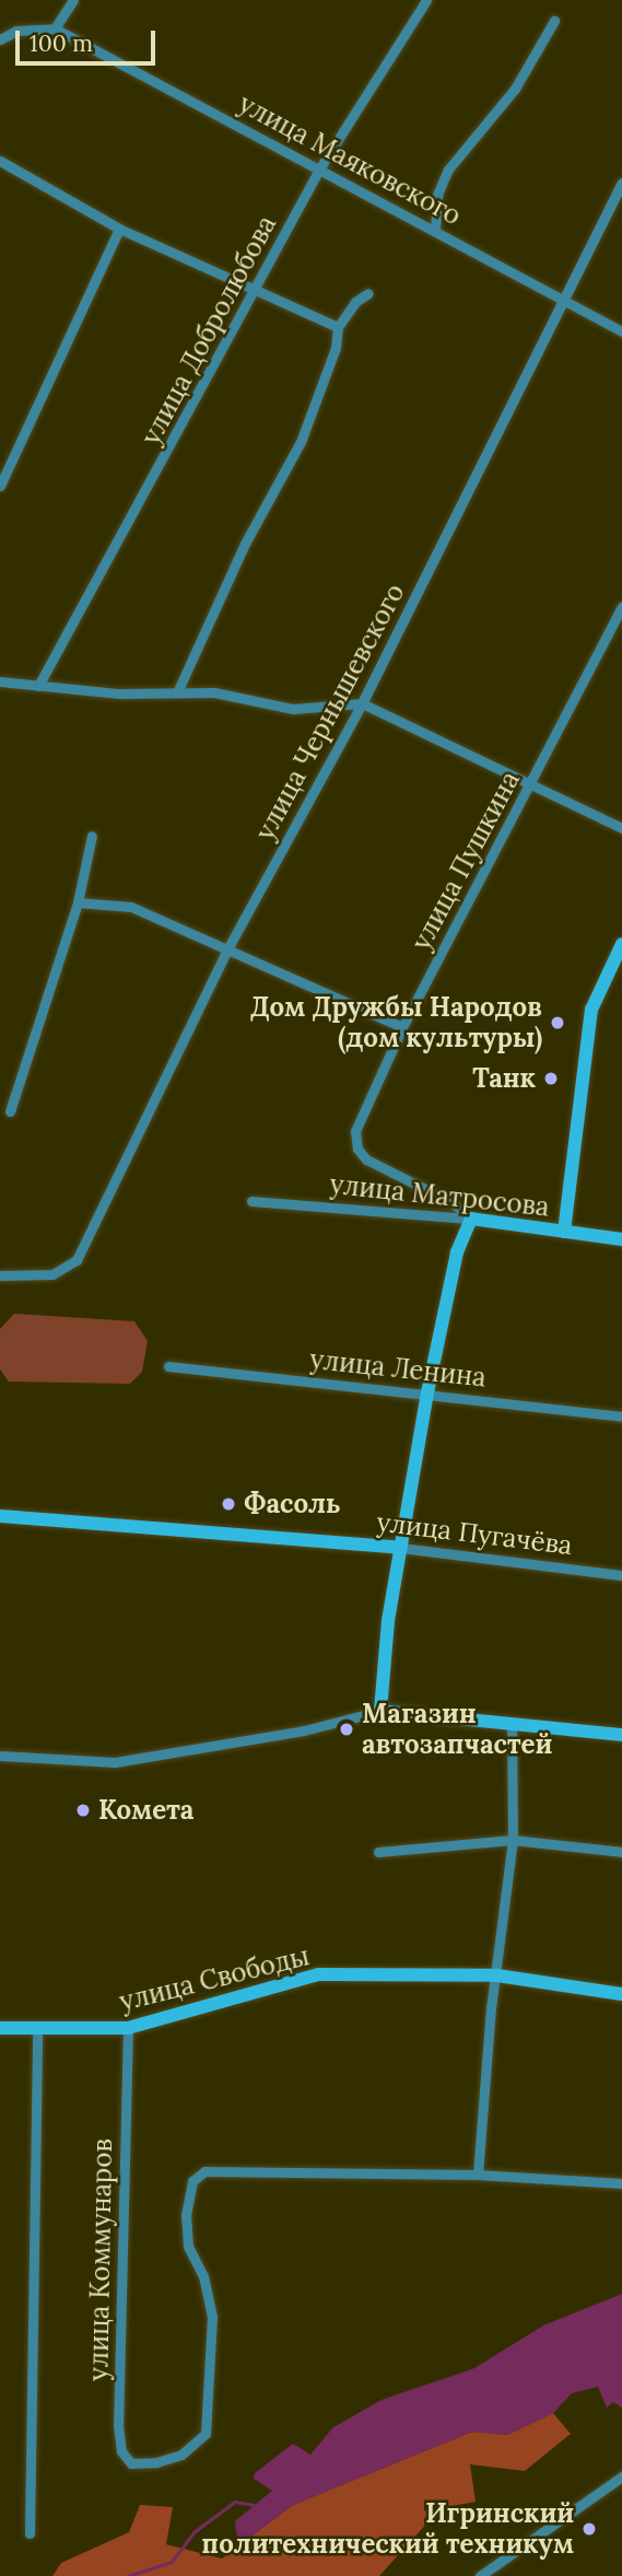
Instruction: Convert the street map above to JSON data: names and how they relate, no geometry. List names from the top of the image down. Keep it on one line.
{"streets":{"street":["улица Маяковского","улица Добролюбова","улица Чернышевского","улица Пушкина","улица Матросова","улица Ленина","улица Пугачёва","улица Свободы","улица Коммунаров"]},"crossings":[["улица Маяковского","улица Добролюбова"],["улица Маяковского","улица Чернышевского"],["улица Пушкина","улица Матросова"],["улица Свободы","улица Коммунаров"]],"places":["Дом Дружбы Народов (дом культуры)","Танк","Фасоль","Магазин автозапчастей","Комета","Игринский политехнический техникум"],"scale_bar":"100 m"}
